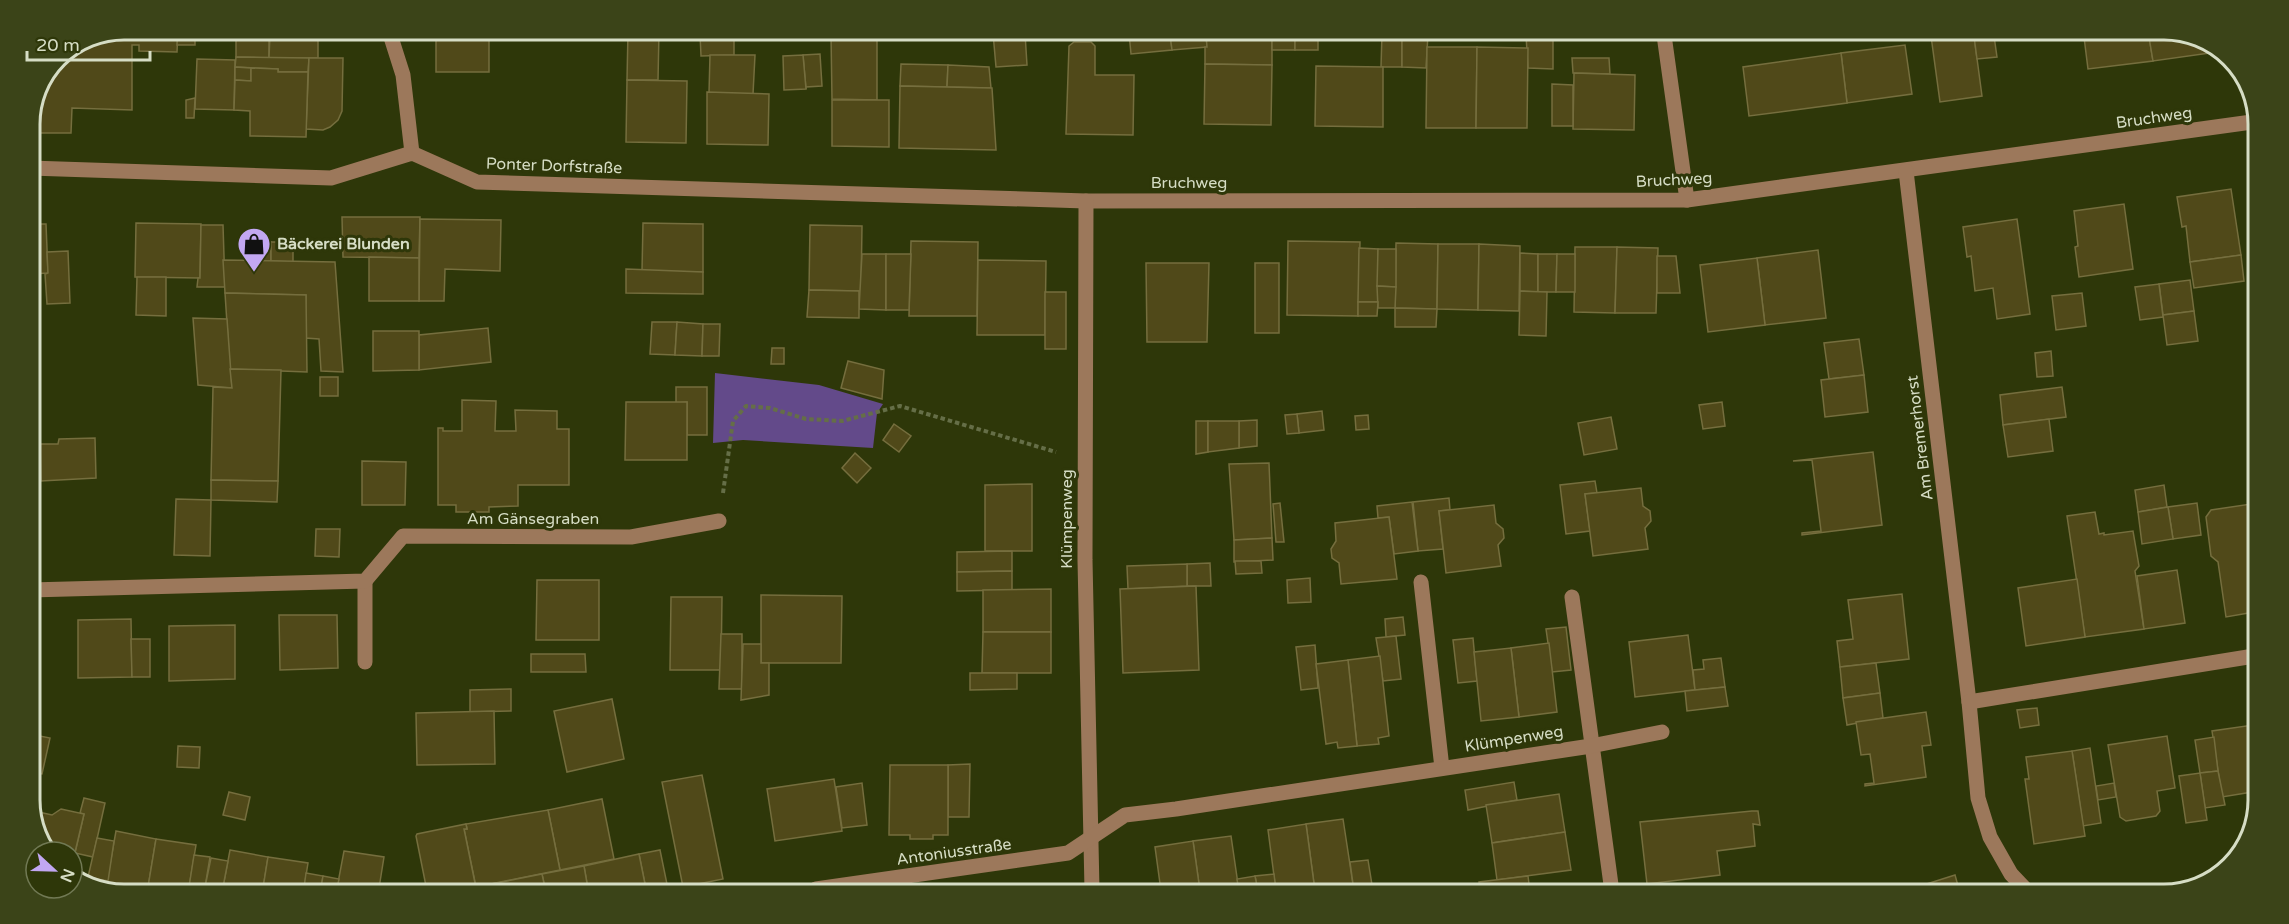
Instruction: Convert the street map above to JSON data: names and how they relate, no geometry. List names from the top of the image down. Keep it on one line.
{"streets":{"street":["Bruchweg","Ponter Dorfstraße","Am Bremerhorst","Am Gänsegraben","Klümpenweg","Antoniusstraße"]},"crossings":[["Bruchweg","Ponter Dorfstraße"],["Bruchweg","Am Bremerhorst"],["Bruchweg","Klümpenweg"],["Ponter Dorfstraße","Klümpenweg"],["Klümpenweg","Antoniusstraße"]],"places":{"shop":["Bäckerei Blunden"]},"scale_bar":"20 m","north":"right"}
